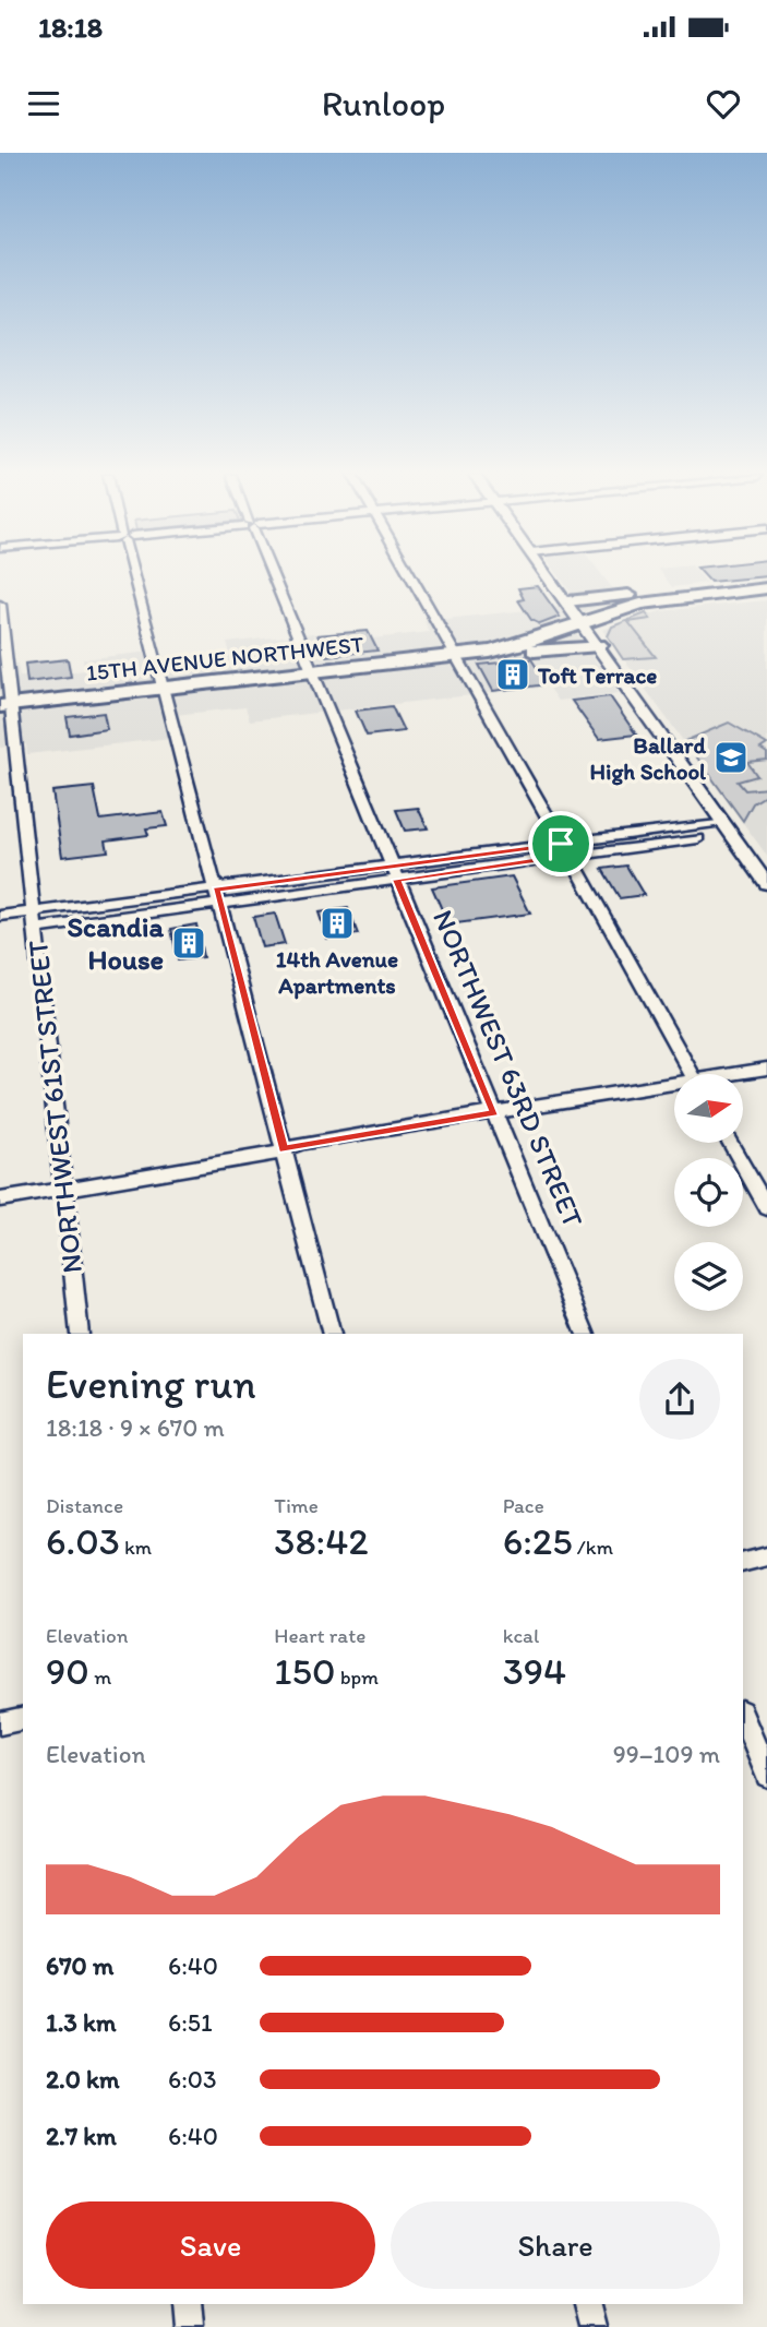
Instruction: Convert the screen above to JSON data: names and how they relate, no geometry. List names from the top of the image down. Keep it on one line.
{"streets":{"main road":["15TH AVENUE NORTHWEST"],"street":["NORTHWEST 63RD STREET","NORTHWEST 61ST STREET"]},"crossings":[["15TH AVENUE NORTHWEST","NORTHWEST 63RD STREET"],["15TH AVENUE NORTHWEST","NORTHWEST 61ST STREET"]],"places":{"building":["Toft Terrace","14th Avenue Apartments","Scandia House"],"school or university":["Ballard High School"]},"north":"right","page":{"status":"18:18","header":"Runloop","heading":["Evening run","18:18 · 9 × 670 m"],"stats":[["Distance","6.03 km"],["Time","38:42"],["Pace","6:25 /km"],["Elevation","90 m"],["Heart rate","150 bpm"],["kcal","394"]],"chart":["Elevation","99–109 m"],"list":[{"name":"670 m","note":"6:40"},{"name":"1.3 km","note":"6:51"},{"name":"2.0 km","note":"6:03"},{"name":"2.7 km","note":"6:40"}],"buttons":["Save","Share"]}}
